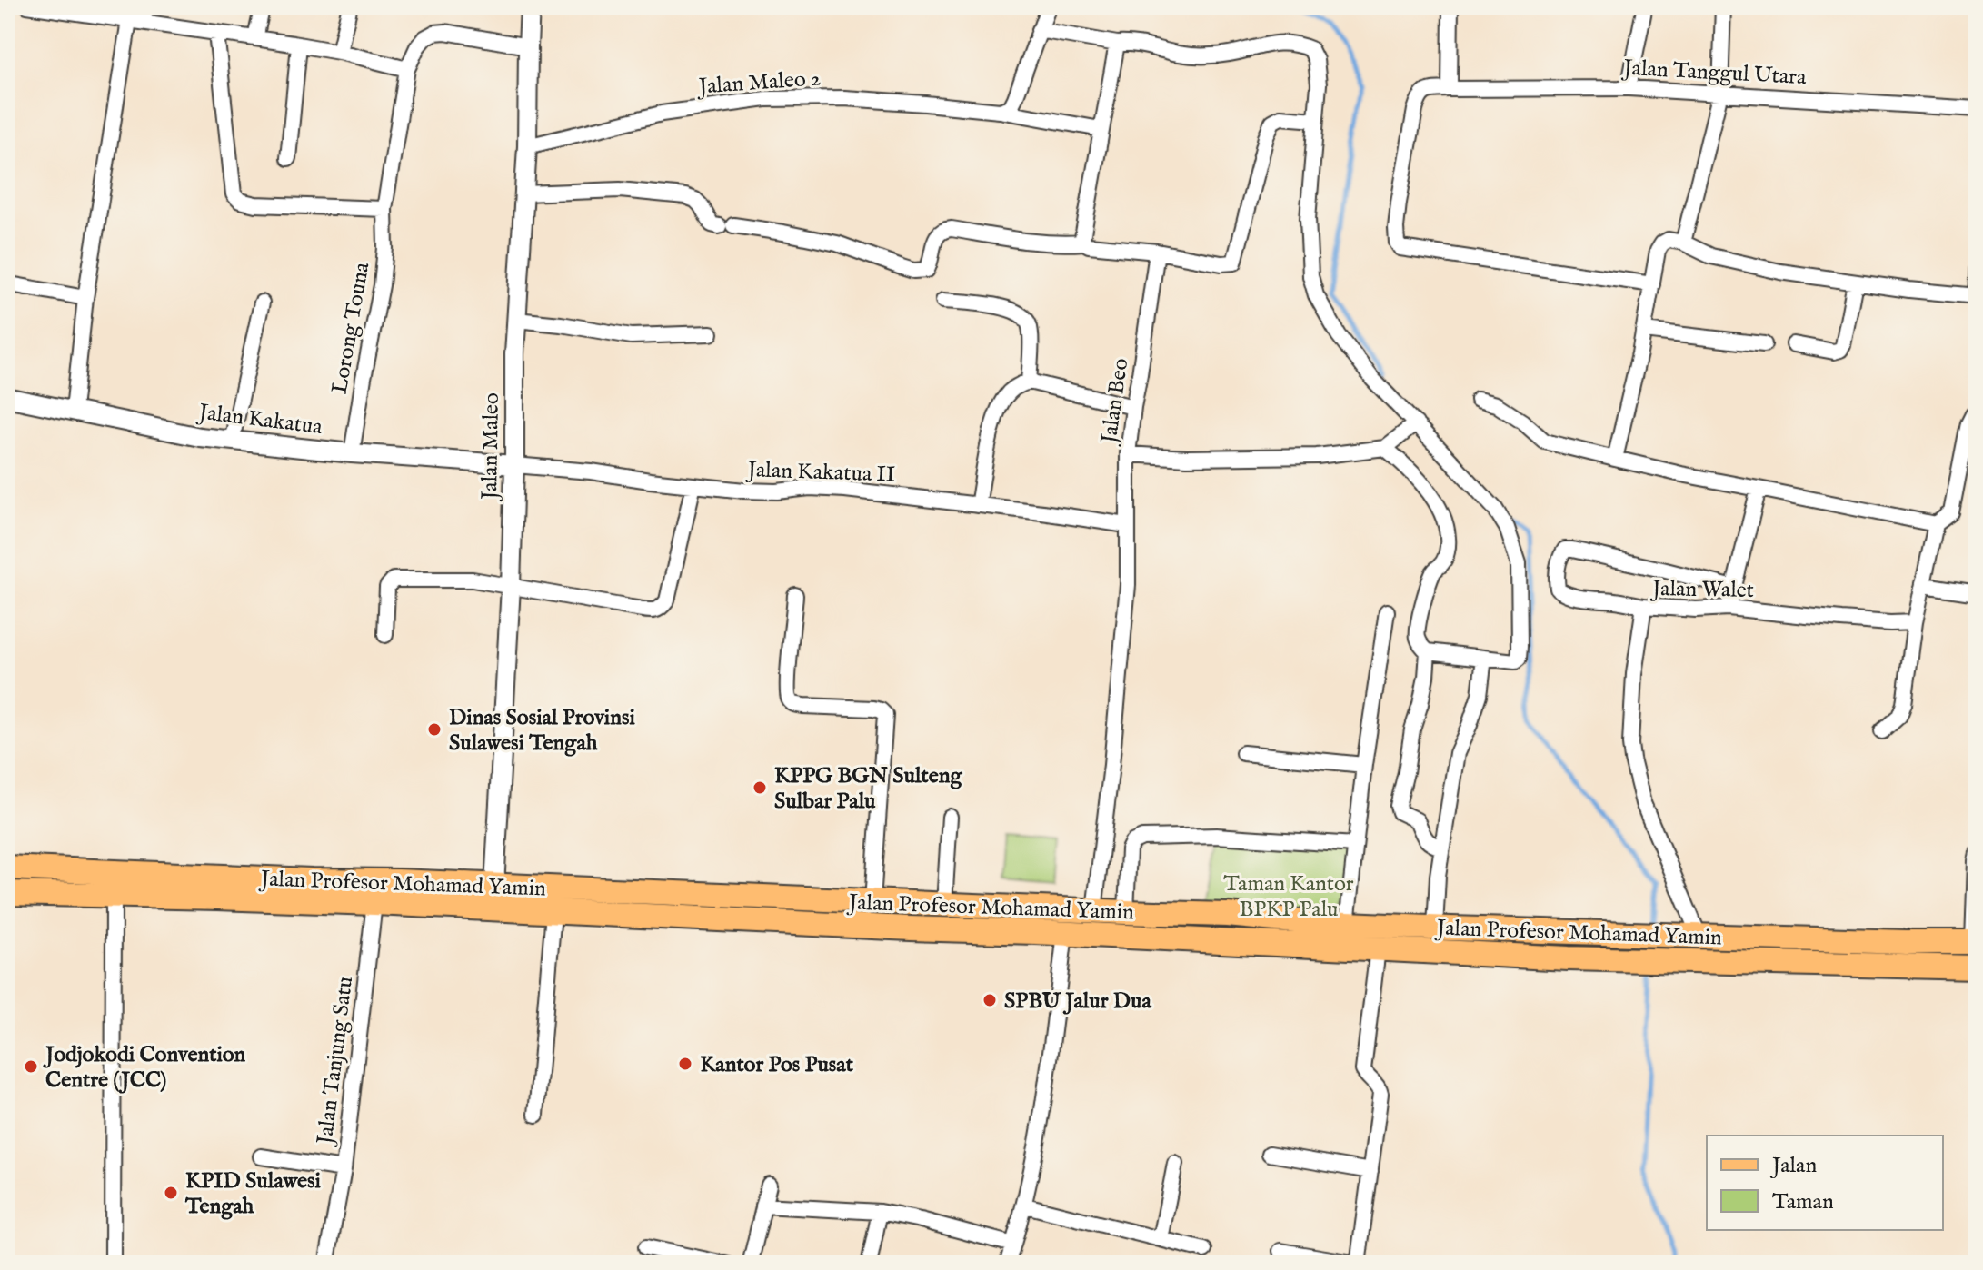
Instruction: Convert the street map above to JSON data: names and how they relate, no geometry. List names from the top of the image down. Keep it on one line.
{"streets":{"main road":["Jalan Profesor Mohamad Yamin"],"street":["Jalan Tanggul Utara","Jalan Maleo 2","Lorong Touna","Jalan Beo","Jalan Kakatua","Jalan Maleo","Jalan Kakatua II","Jalan Walet","Jalan Tanjung Satu"]},"crossings":[["Jalan Maleo 2","Jalan Maleo"],["Lorong Touna","Jalan Kakatua"],["Jalan Beo","Jalan Kakatua II"],["Jalan Beo","Jalan Profesor Mohamad Yamin"],["Jalan Kakatua","Jalan Maleo"],["Jalan Kakatua","Jalan Kakatua II"],["Jalan Maleo","Jalan Kakatua II"],["Jalan Maleo","Jalan Profesor Mohamad Yamin"],["Jalan Walet","Jalan Profesor Mohamad Yamin"],["Jalan Profesor Mohamad Yamin","Jalan Tanjung Satu"]],"parks":["Taman Kantor BPKP Palu"],"places":["Dinas Sosial Provinsi Sulawesi Tengah","KPPG BGN Sulteng Sulbar Palu","SPBU Jalur Dua","Kantor Pos Pusat","Jodjokodi Convention Centre (JCC)","KPID Sulawesi Tengah"],"legend":["Jalan","Taman"]}
